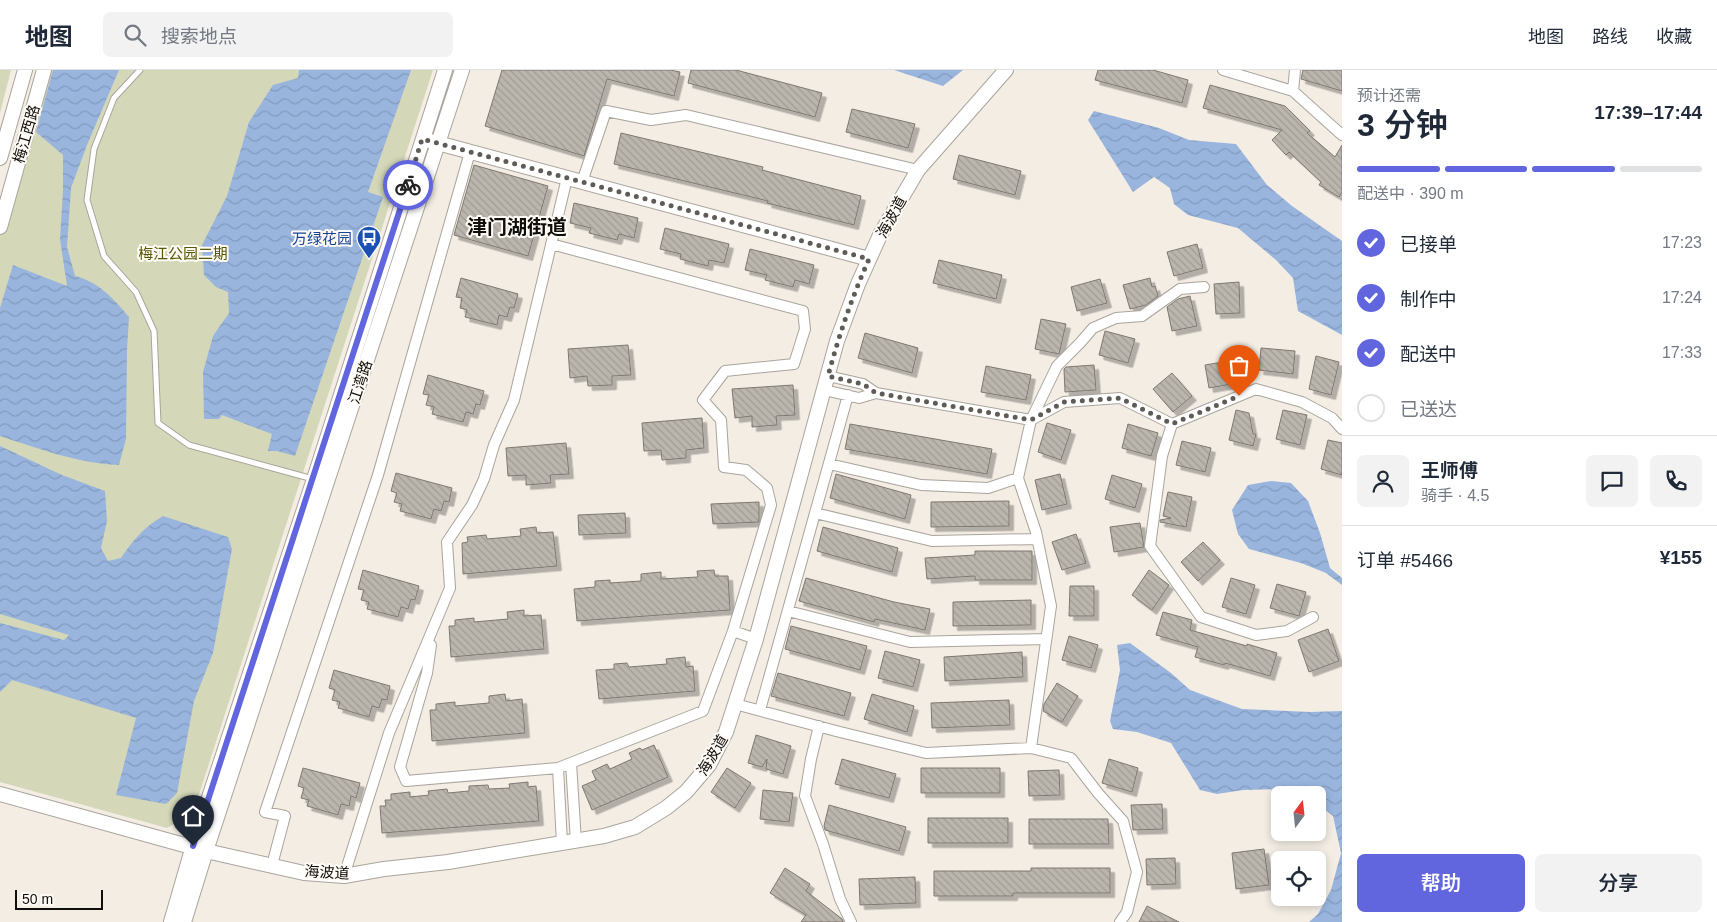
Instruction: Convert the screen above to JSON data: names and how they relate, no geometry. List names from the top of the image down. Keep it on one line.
{"streets":{"main road":["梅江西路","海波道","江湾路"]},"crossings":[["海波道","江湾路"]],"districts":["津门湖街道"],"parks":["梅江公园二期"],"places":{"bus stop":["万绿花园"]},"scale_bar":"50 m","north":"top","page":{"header":"地图","search":"搜索地点","nav":["地图","路线","收藏"],"heading":["3 分钟","预计还需","17:39–17:44"],"panel":["王师傅","骑手 · 4.5","订单 #5466","¥155"],"bar":"配送中 · 390 m","list":[["已接单","17:23"],["制作中","17:24"],["配送中","17:33"],"已送达"],"buttons":["帮助","分享"],"scale":"50 m"}}
